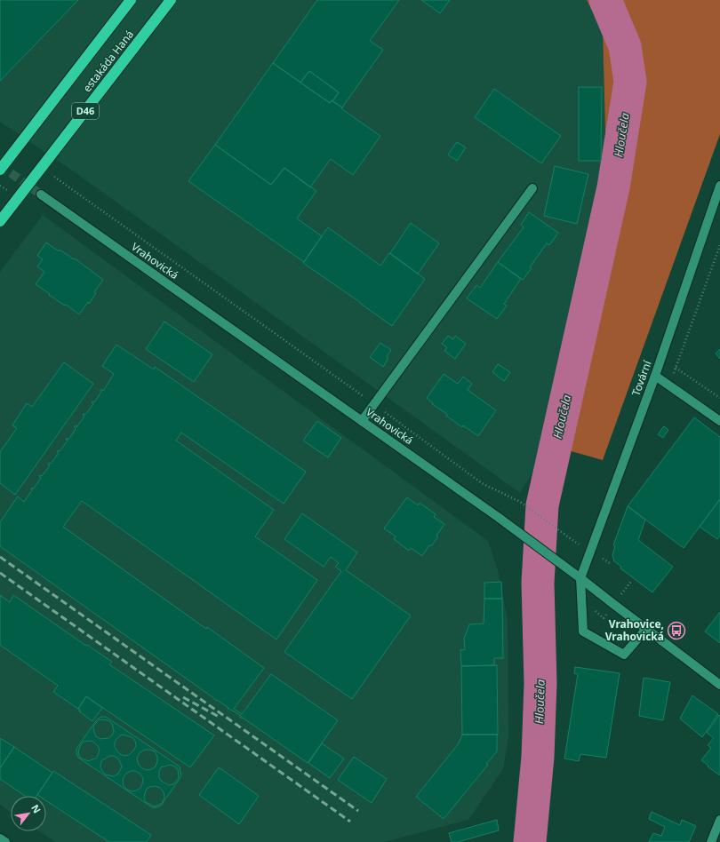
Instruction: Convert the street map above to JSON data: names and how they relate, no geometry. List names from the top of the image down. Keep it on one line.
{"streets":{"highway":["estakáda Haná","D46"],"street":["Vrahovická","Tovární"]},"crossings":[["Vrahovická","Tovární"]],"water":["Hloučela"],"places":{"bus stop":["Vrahovice, Vrahovická"]},"north":"top right"}
